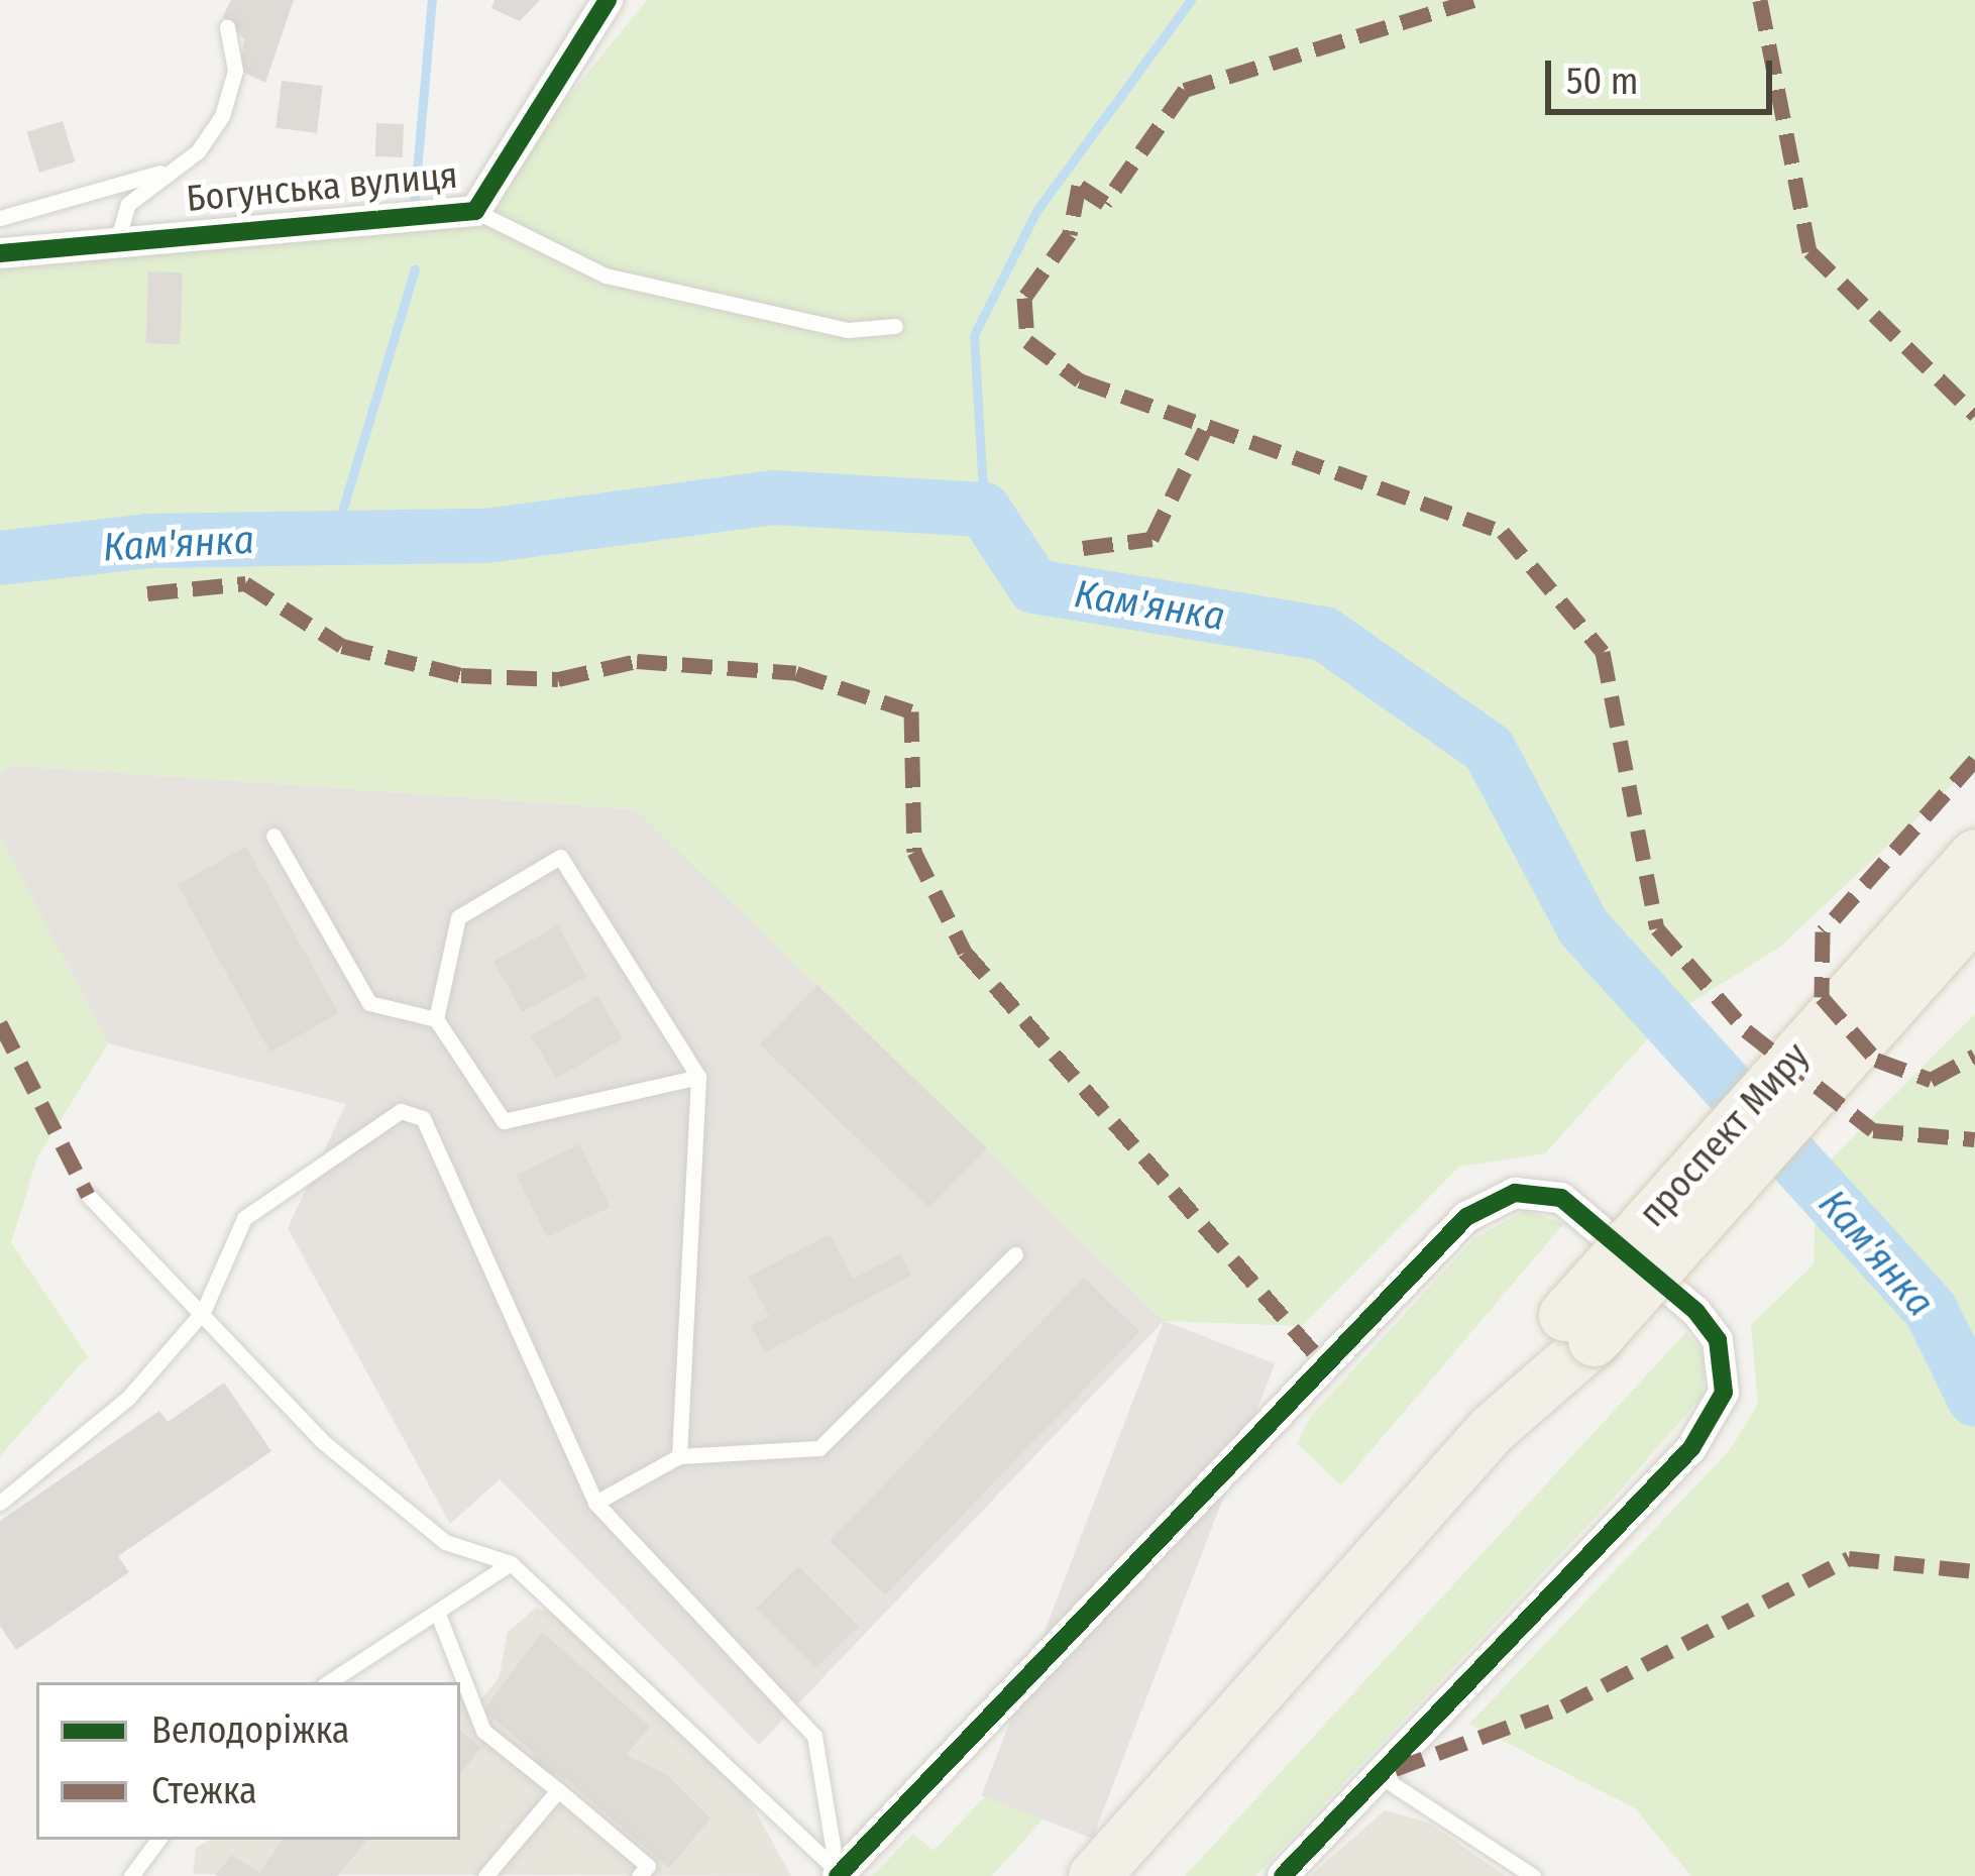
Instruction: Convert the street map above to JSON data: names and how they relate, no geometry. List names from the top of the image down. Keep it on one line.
{"streets":{"main road":["проспект Миру"],"street":["Богунська вулиця"]},"water":["Кам'янка"],"legend":["Велодоріжка","Стежка"],"scale_bar":"50 m"}
